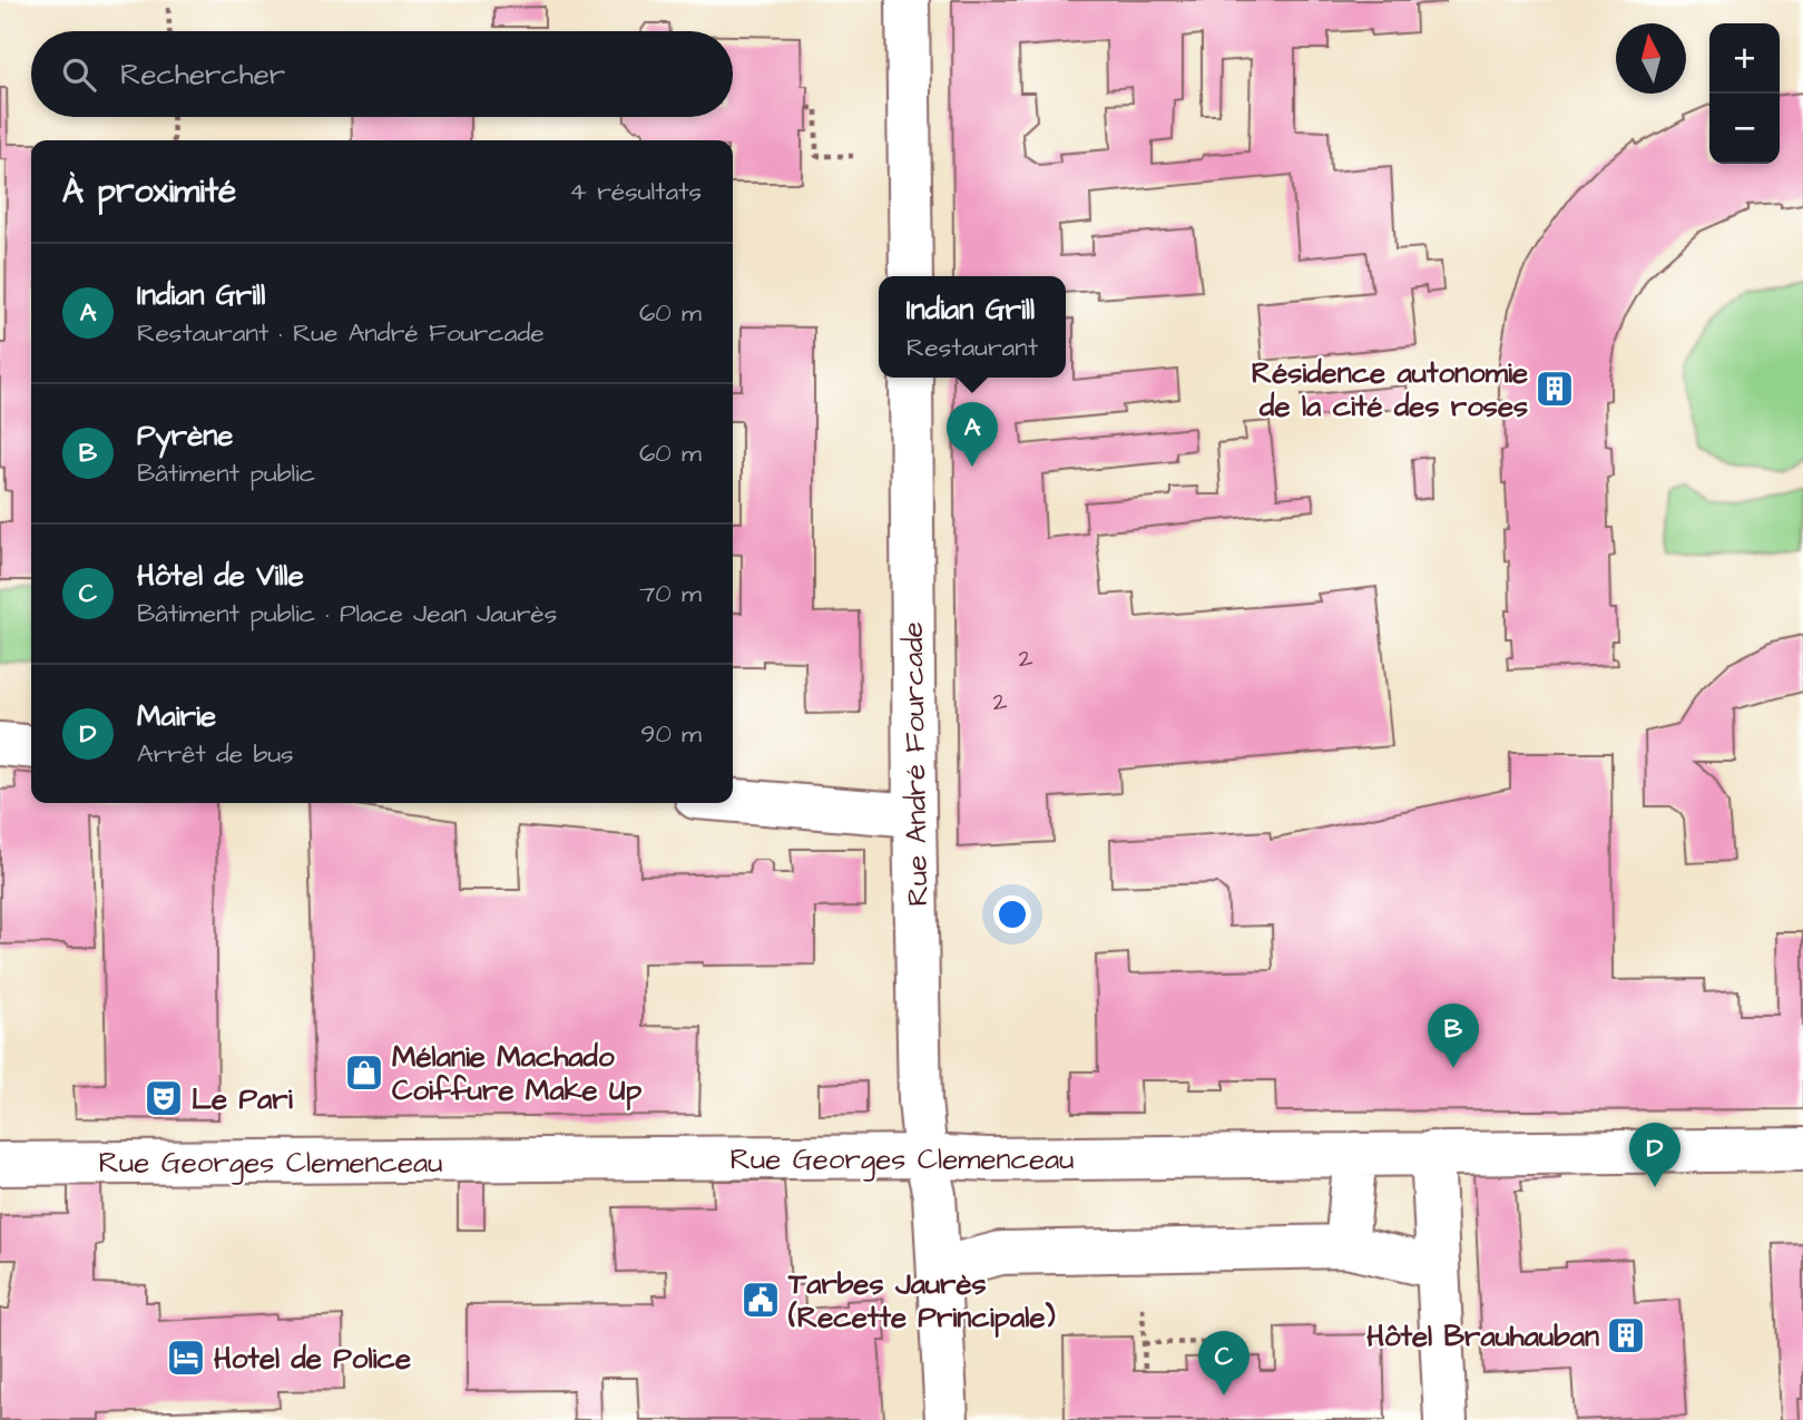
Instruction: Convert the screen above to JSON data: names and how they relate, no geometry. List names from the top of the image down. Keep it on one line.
{"streets":{"street":["Rue André Fourcade","Rue Georges Clemenceau"]},"crossings":[["Rue André Fourcade","Rue Georges Clemenceau"]],"places":{"building":["Résidence autonomie de la cité des roses","Hôtel Brauhauban"],"shop":["Mélanie Machado Coiffure Make Up"],"theatre":["Le Pari"],"public building":["Tarbes Jaurès (Recette Principale)"],"hotel":["Hotel de Police"]},"house_numbers":["2","2"],"north":"top","page":{"map_buttons":["+","−"],"search":"Rechercher","heading":["À proximité","4 résultats"],"list":[{"mark":"A","name":"Indian Grill","note":"Restaurant · Rue André Fourcade","value":"60 m"},{"mark":"B","name":"Pyrène","note":"Bâtiment public","value":"60 m"},{"mark":"C","name":"Hôtel de Ville","note":"Bâtiment public · Place Jean Jaurès","value":"70 m"},{"mark":"D","name":"Mairie","note":"Arrêt de bus","value":"90 m"}],"popup":["Indian Grill","Restaurant"],"pins":["A","B","D","C"]}}
